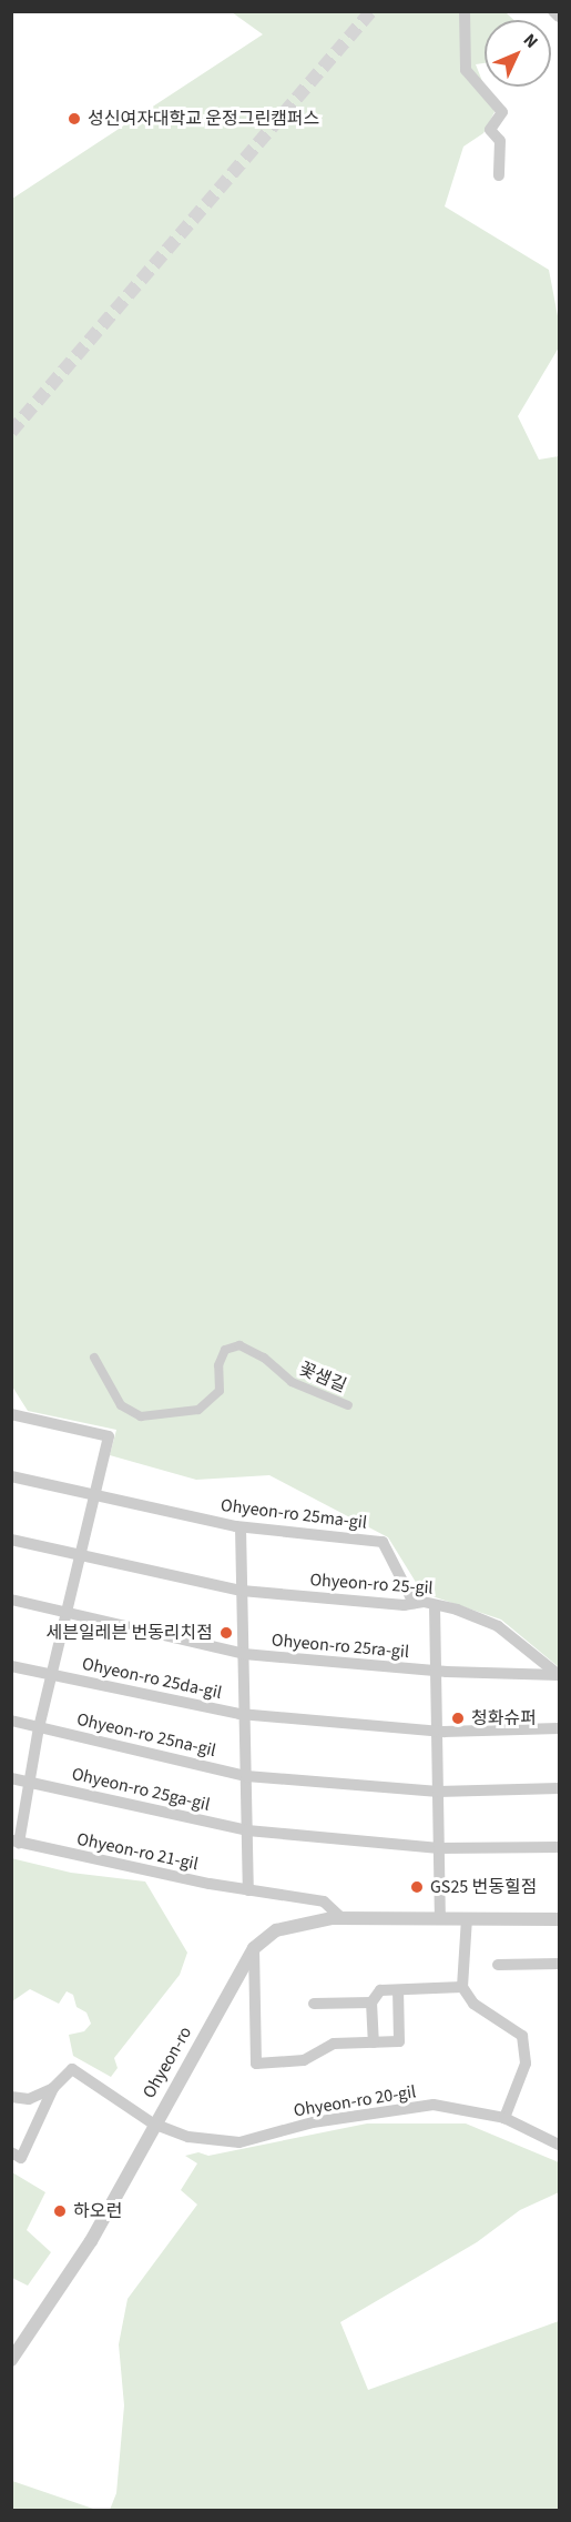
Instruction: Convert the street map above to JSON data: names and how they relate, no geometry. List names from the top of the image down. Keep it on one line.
{"streets":{"street":["꽃샘길","Ohyeon-ro 25ma-gil","Ohyeon-ro 25-gil","Ohyeon-ro 25ra-gil","Ohyeon-ro 25da-gil","Ohyeon-ro 25na-gil","Ohyeon-ro 25ga-gil","Ohyeon-ro 21-gil","Ohyeon-ro","Ohyeon-ro 20-gil"]},"crossings":[["Ohyeon-ro 25ma-gil","Ohyeon-ro 25-gil"],["Ohyeon-ro 25-gil","Ohyeon-ro 25ra-gil"],["Ohyeon-ro 25ra-gil","Ohyeon-ro 25da-gil"],["Ohyeon-ro 25da-gil","Ohyeon-ro 25na-gil"],["Ohyeon-ro 25ga-gil","Ohyeon-ro 21-gil"],["Ohyeon-ro 21-gil","Ohyeon-ro"],["Ohyeon-ro","Ohyeon-ro 20-gil"]],"places":["성신여자대학교 운정그린캠퍼스","세븐일레븐 번동리치점","청화슈퍼","GS25 번동힐점","하오런"],"north":"top right"}
